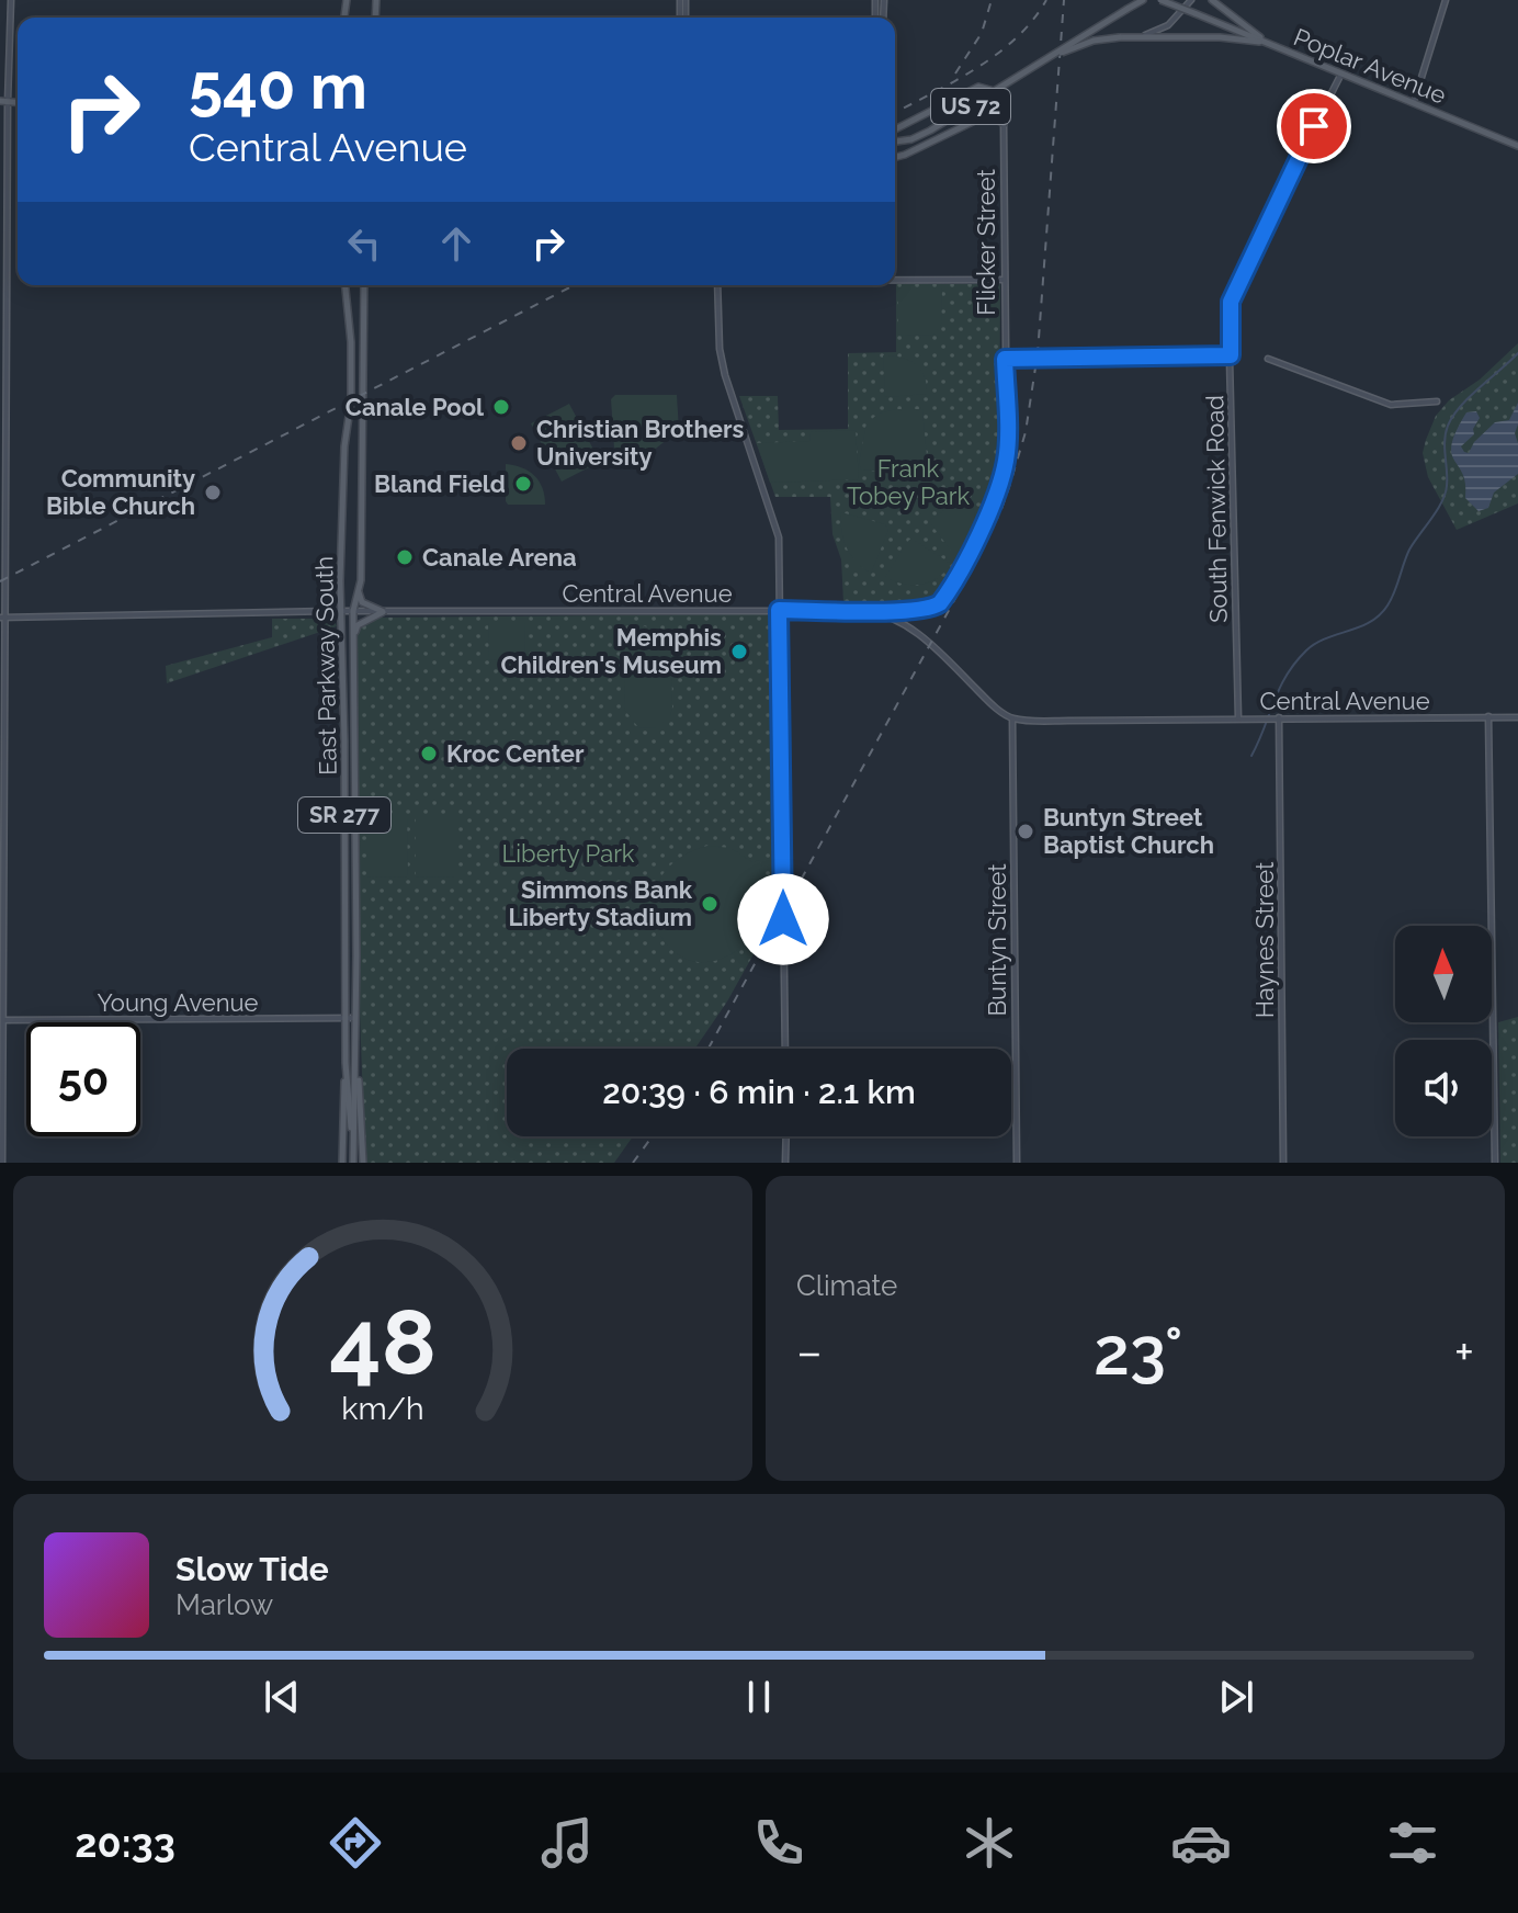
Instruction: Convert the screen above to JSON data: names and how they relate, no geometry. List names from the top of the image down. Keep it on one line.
{"streets":{"main road":["Poplar Avenue","US 72","East Parkway South","SR 277"],"street":["Flicker Street","South Fenwick Road","Central Avenue","Buntyn Street","Haynes Street","Young Avenue"]},"crossings":[["Poplar Avenue","US 72"],["Poplar Avenue","South Fenwick Road"],["Flicker Street","Central Avenue"],["South Fenwick Road","Central Avenue"],["Central Avenue","East Parkway South"],["Central Avenue","Buntyn Street"],["Central Avenue","Haynes Street"],["East Parkway South","Young Avenue"]],"parks":["Frank Tobey Park","Liberty Park"],"places":["Canale Pool","Christian Brothers University","Bland Field","Community Bible Church","Canale Arena","Memphis Children's Museum","Kroc Center","Buntyn Street Baptist Church","Simmons Bank Liberty Stadium"],"north":"top","page":{"turn":["540 m","Central Avenue"],"limit":"50","trip":"20:39 · 6 min · 2.1 km","tile":"Climate","heat":["−","23°","+"],"song":["Slow Tide","Marlow"],"tabs":"20:33","gauge":["48","km/h"]}}
